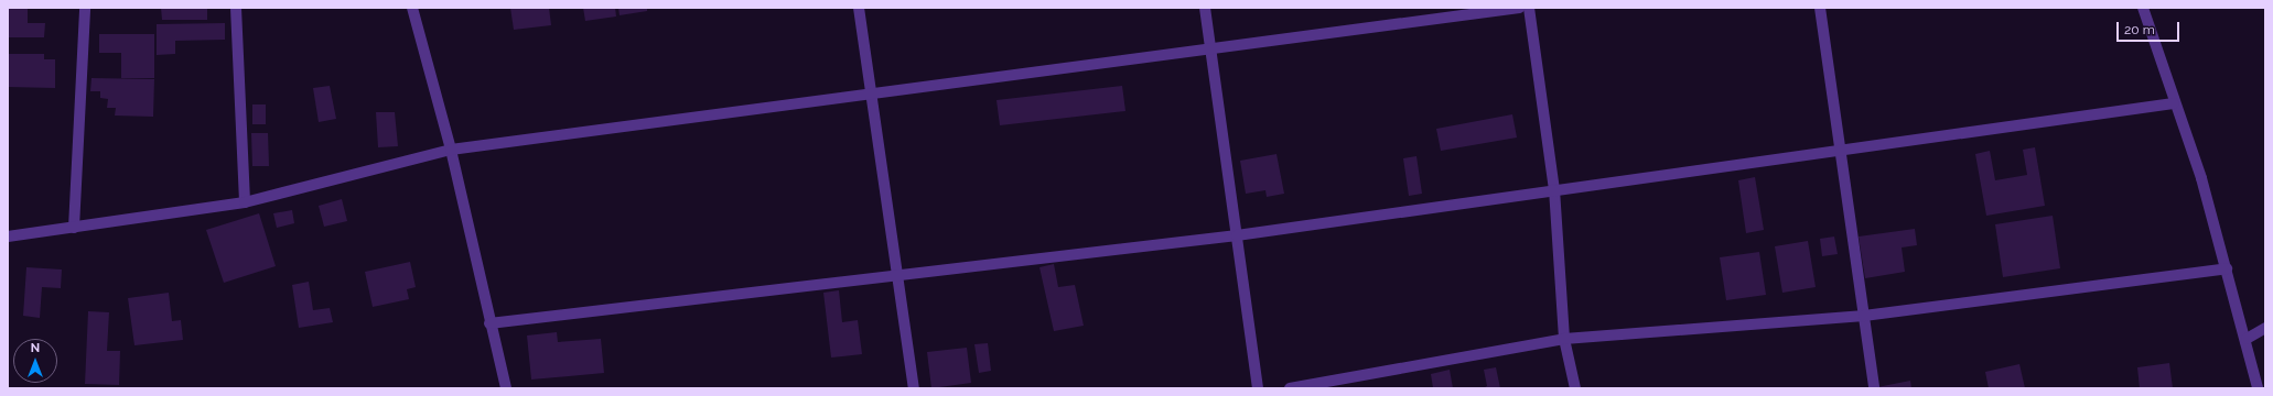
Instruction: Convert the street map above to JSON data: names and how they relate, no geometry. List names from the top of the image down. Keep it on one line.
{"scale_bar":"20 m","north":"top"}
